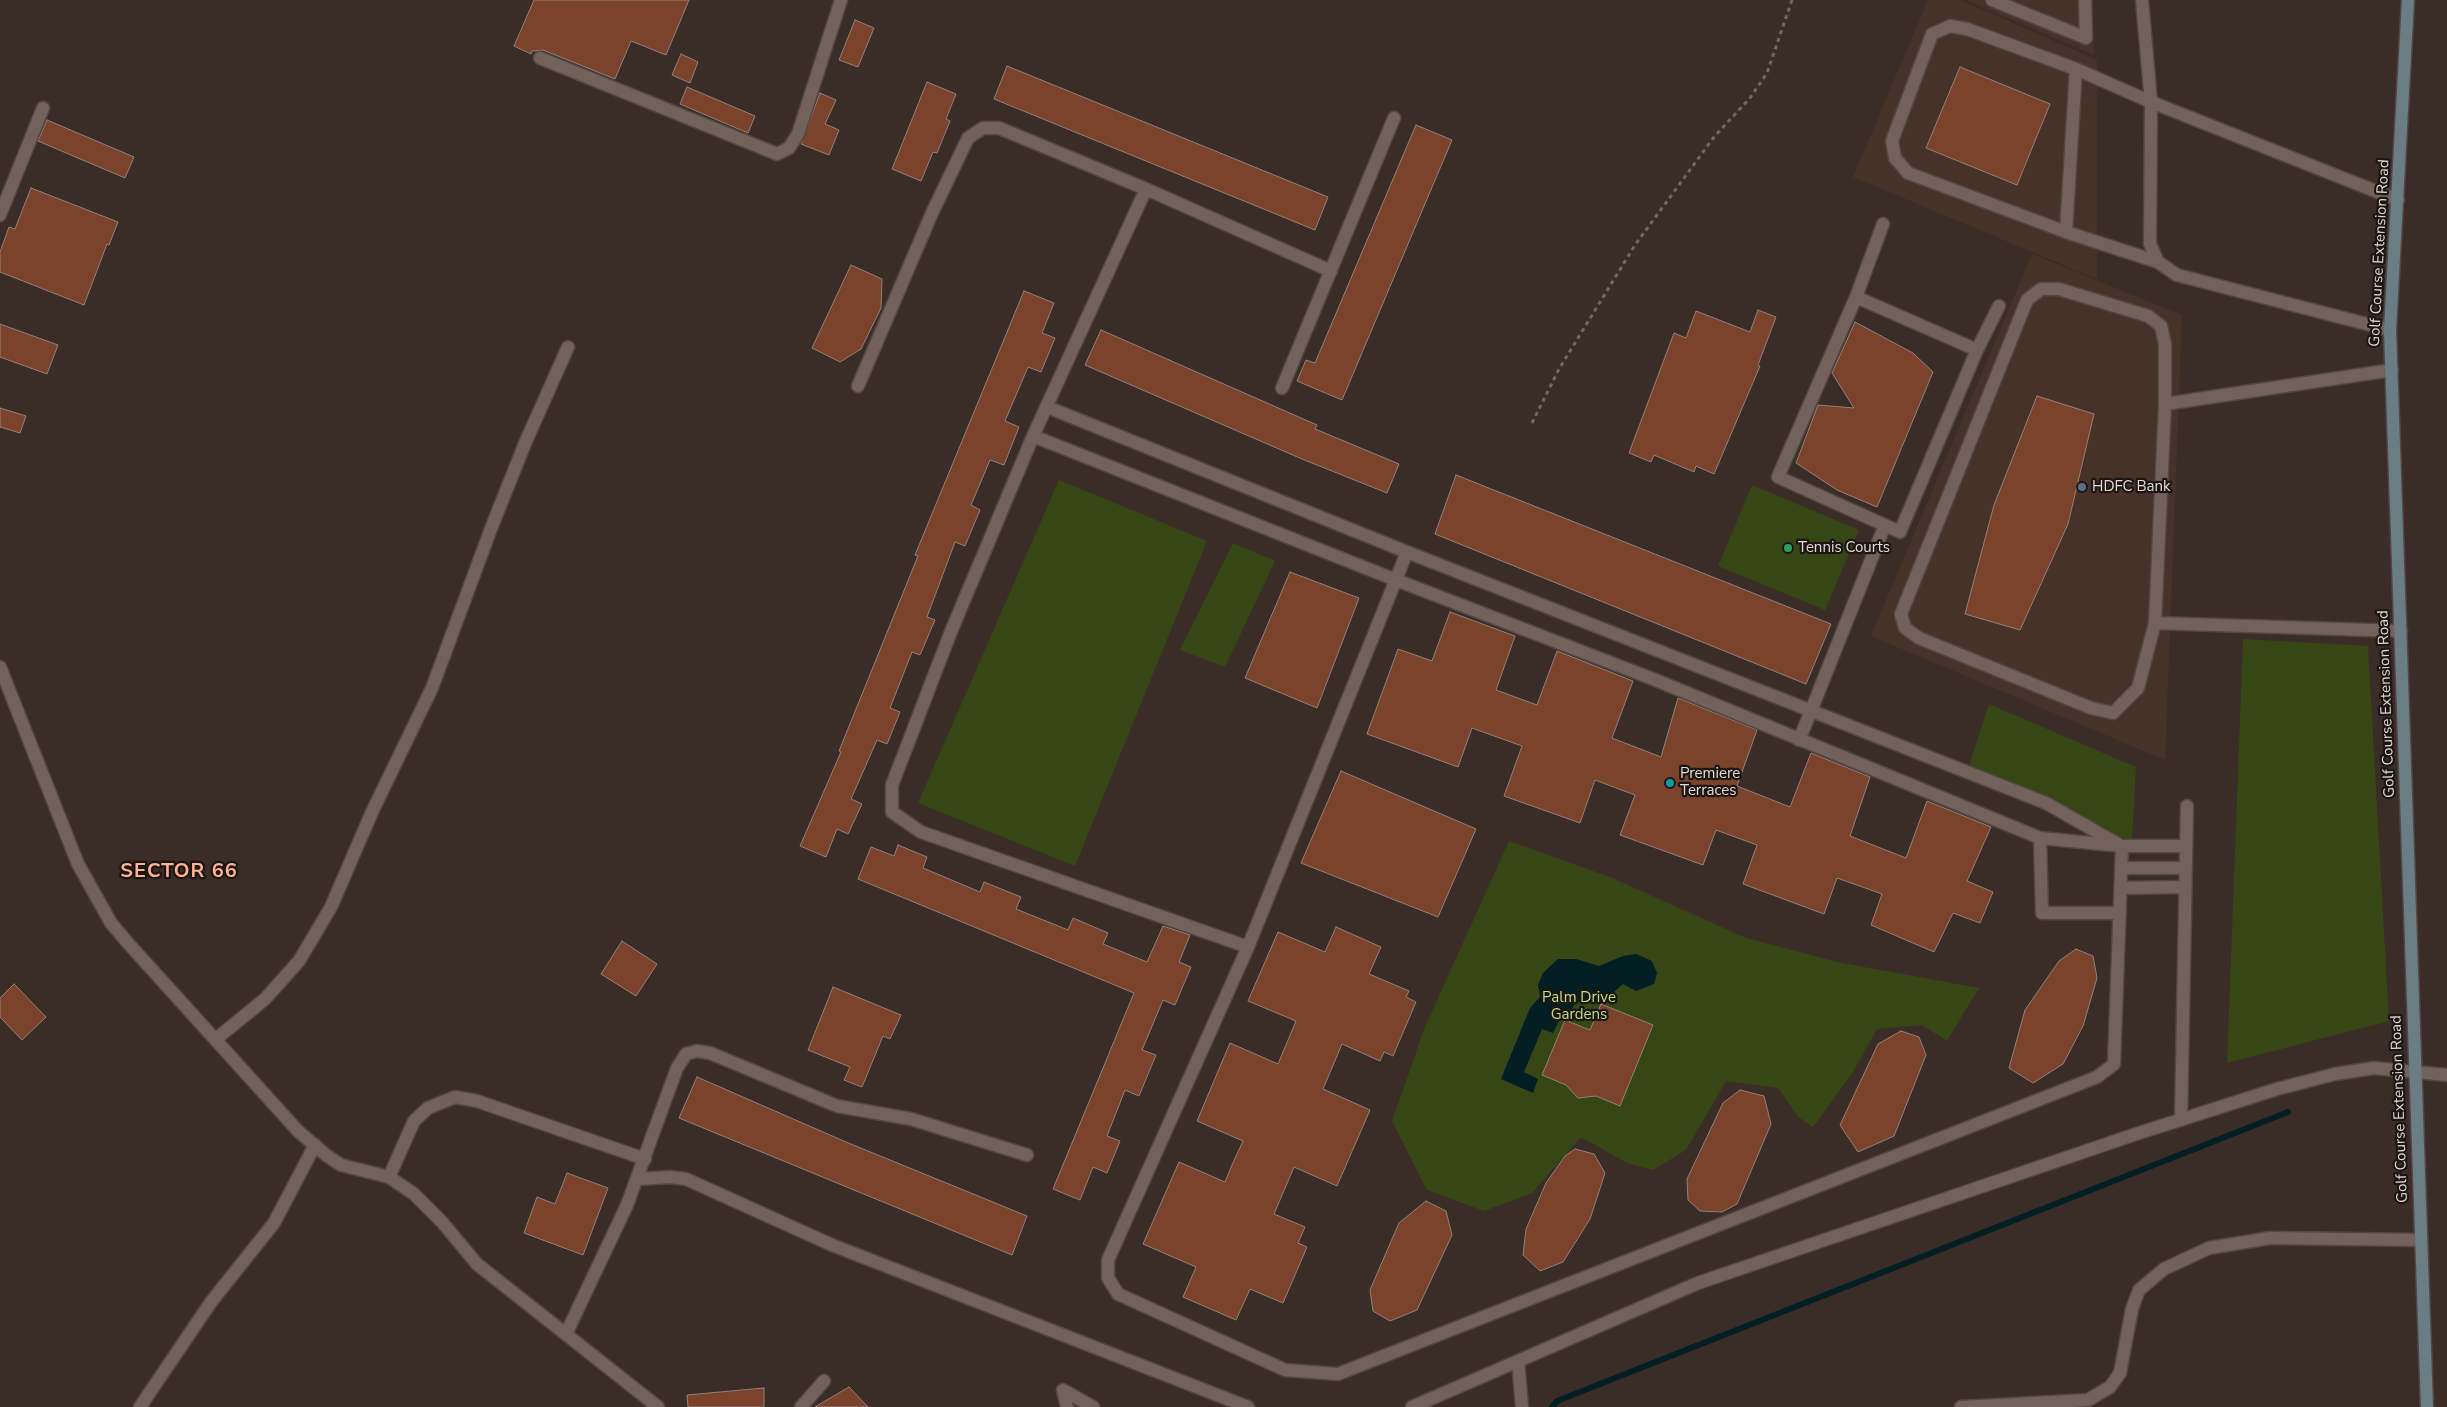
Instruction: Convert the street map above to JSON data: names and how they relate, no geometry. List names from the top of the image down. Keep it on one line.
{"streets":{"main road":["Golf Course Extension Road"]},"districts":["SECTOR 66"],"parks":["Palm Drive Gardens"],"places":["HDFC Bank","Tennis Courts","Premiere Terraces"]}
